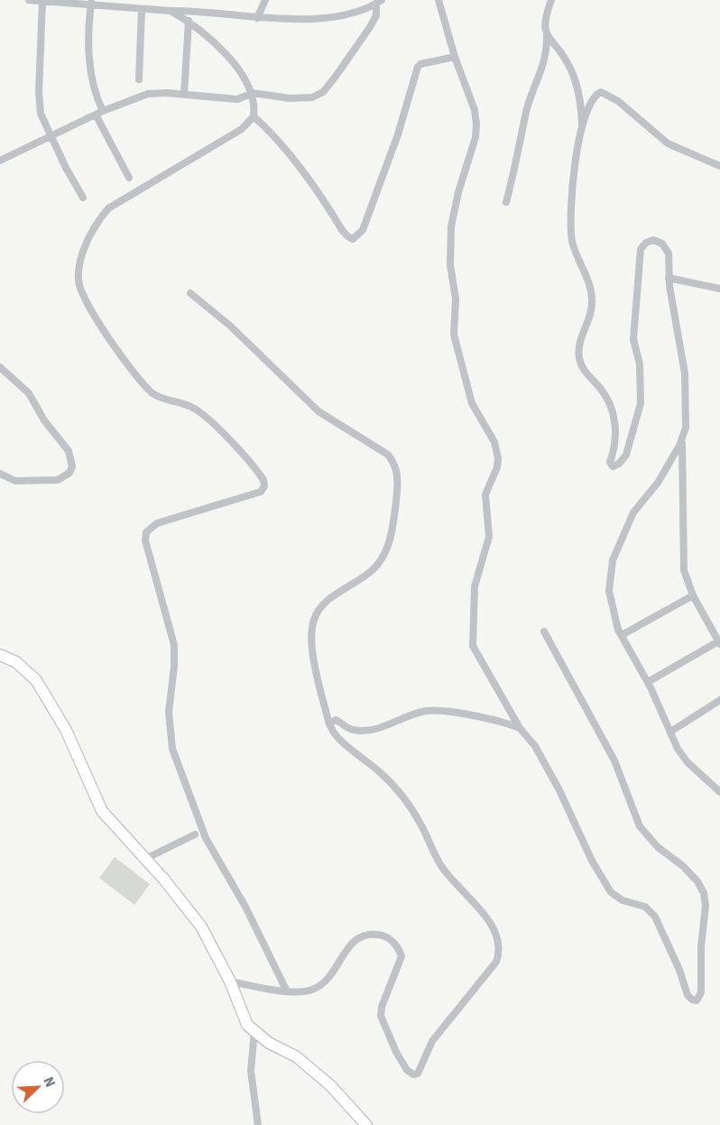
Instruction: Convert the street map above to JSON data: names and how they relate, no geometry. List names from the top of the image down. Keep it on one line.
{"north":"top right"}
